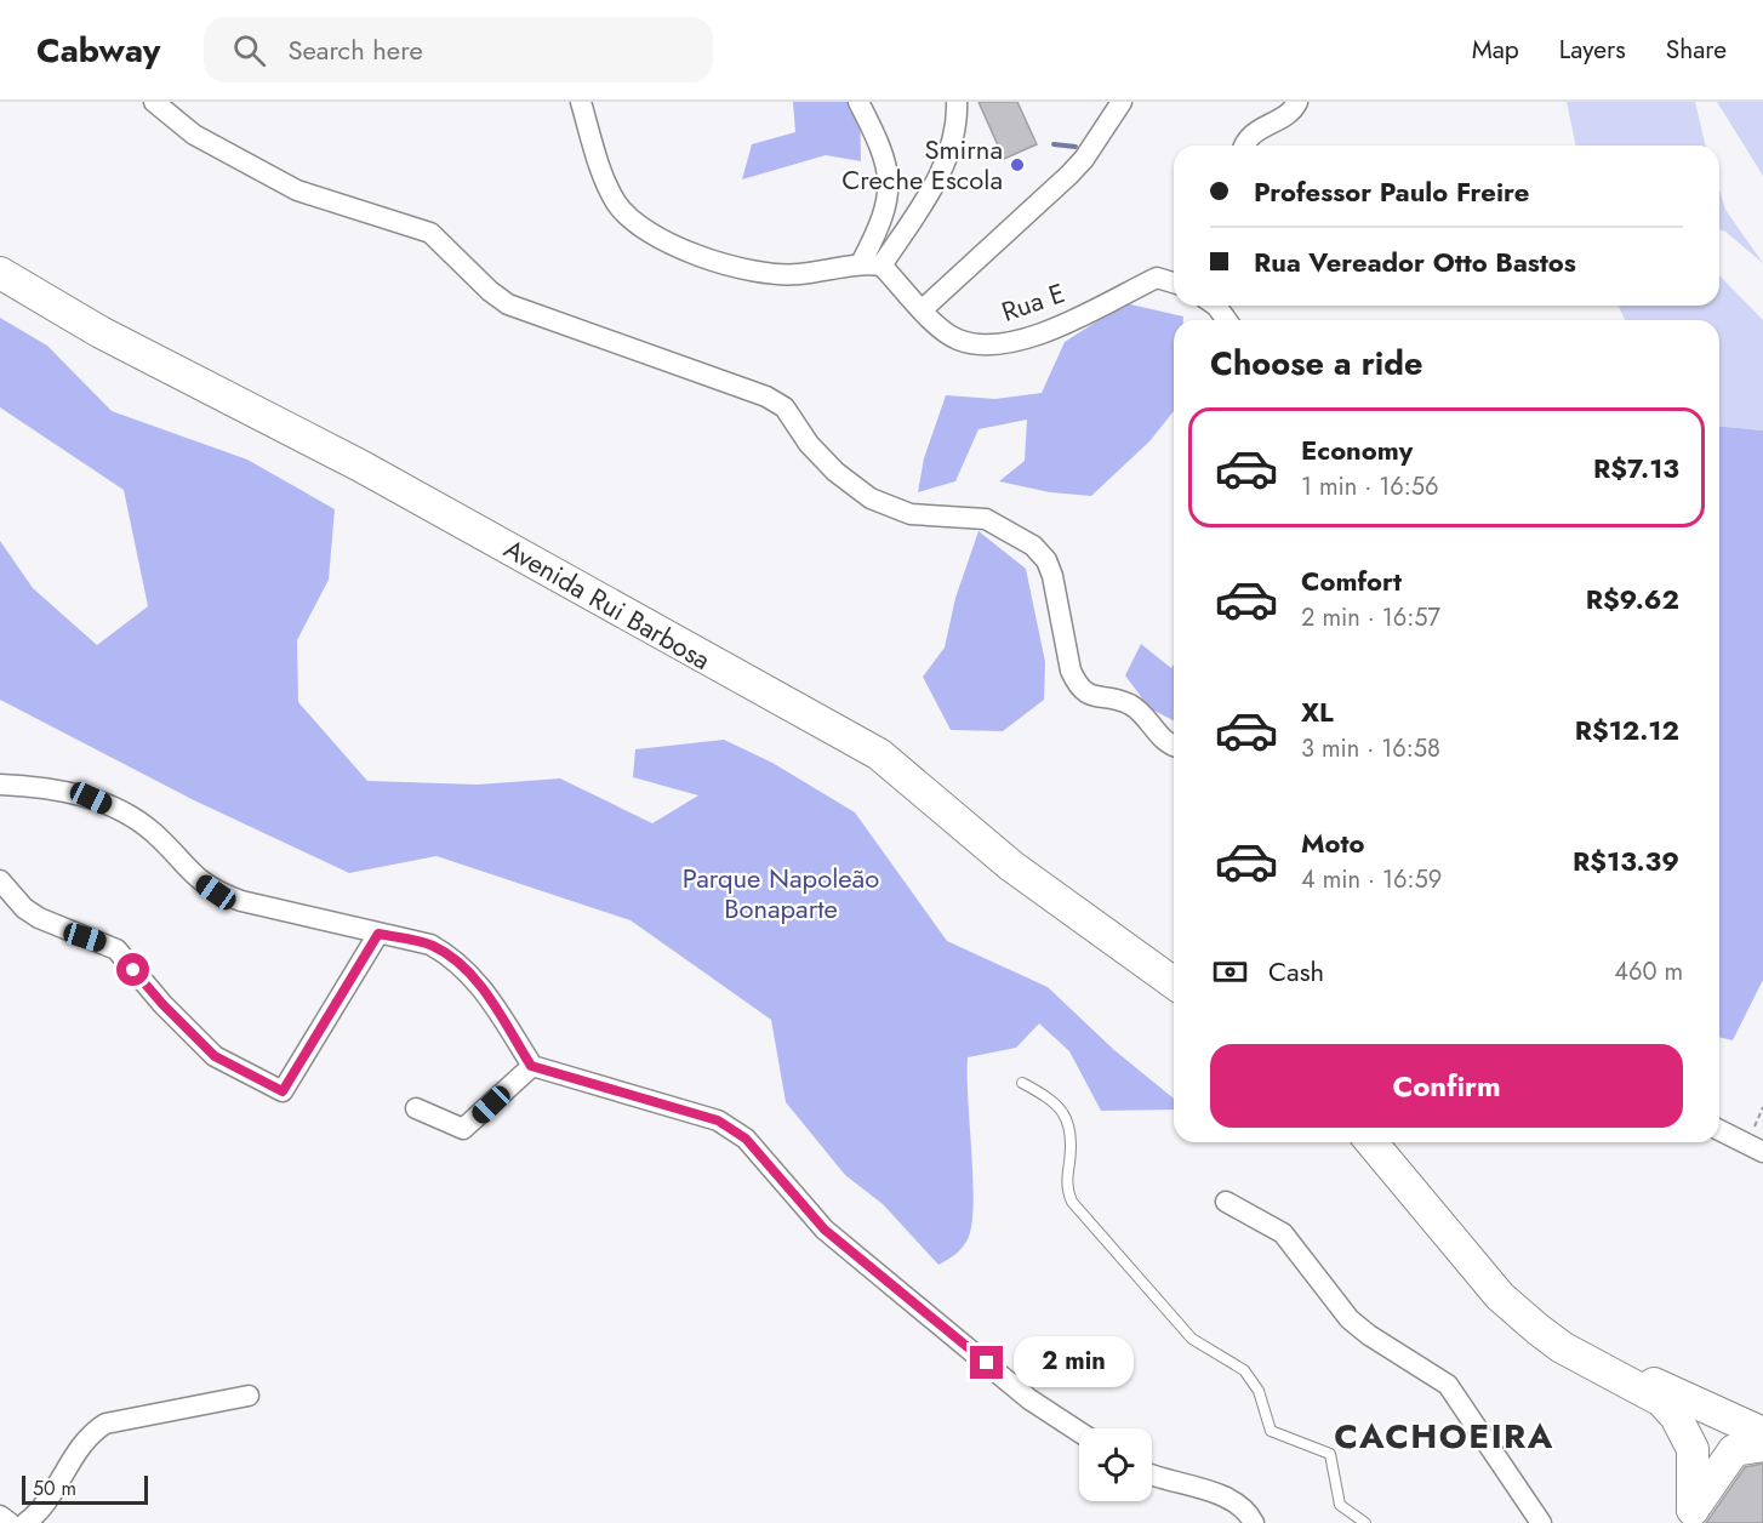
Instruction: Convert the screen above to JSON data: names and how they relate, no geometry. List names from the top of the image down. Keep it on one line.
{"streets":{"main road":["Avenida Rui Barbosa"],"street":["Rua E"]},"districts":["CACHOEIRA"],"parks":["Parque Napoleão Bonaparte"],"places":["Smirna Creche Escola"],"scale_bar":"50 m","page":{"header":"Cabway","search":"Search here","nav":["Map","Layers","Share"],"banner":["Professor Paulo Freire","Rua Vereador Otto Bastos"],"heading":"Choose a ride","list":[{"name":"Economy","note":"1 min · 16:56","value":"R$7.13"},{"name":"Comfort","note":"2 min · 16:57","value":"R$9.62"},{"name":"XL","note":"3 min · 16:58","value":"R$12.12"},{"name":"Moto","note":"4 min · 16:59","value":"R$13.39"}],"pay":["Cash","460 m"],"buttons":"Confirm","bubble":"2 min","scale":"50 m"}}
